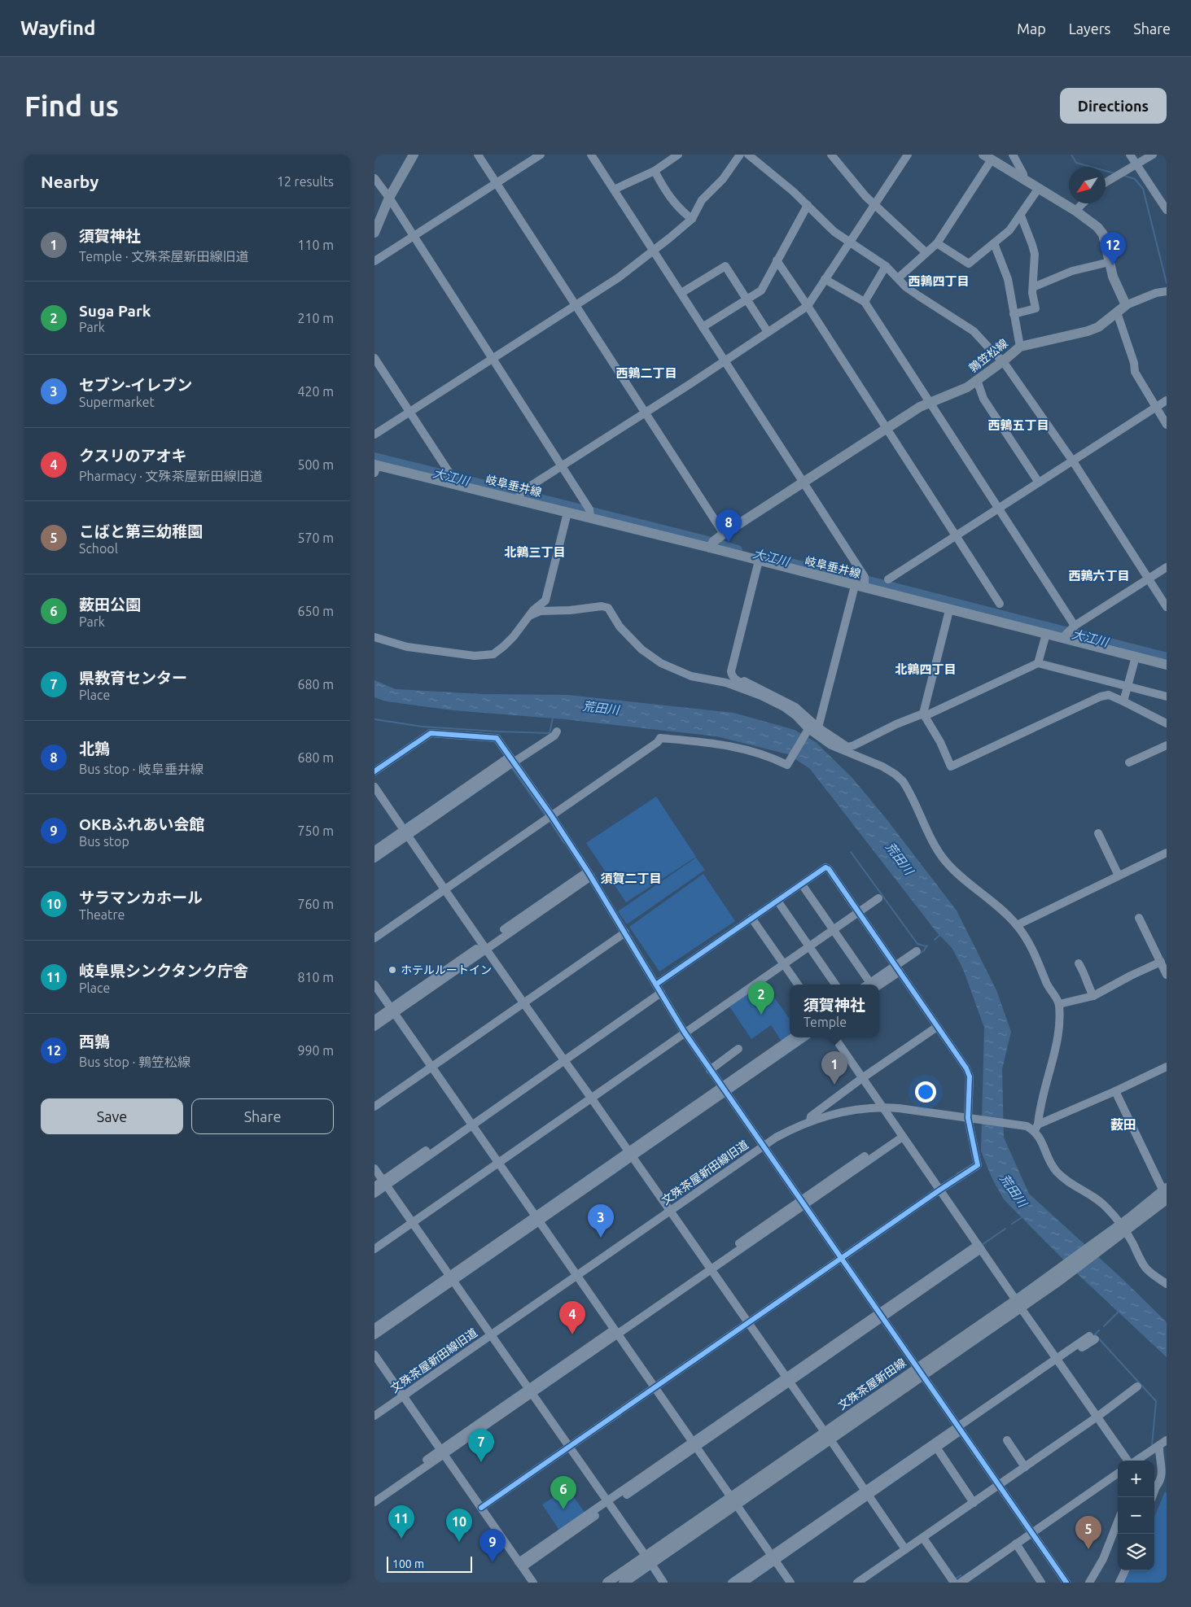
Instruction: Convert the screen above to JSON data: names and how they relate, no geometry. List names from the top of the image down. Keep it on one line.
{"streets":{"main road":["鶉笠松線","岐阜垂井線","文殊茶屋新田線"],"street":["文殊茶屋新田線旧道"]},"crossings":[["鶉笠松線","岐阜垂井線"]],"districts":["西鶉四丁目","西鶉二丁目","西鶉五丁目","北鶉三丁目","西鶉六丁目","北鶉四丁目","須賀二丁目","薮田"],"water":["大江川","荒田川"],"places":["ホテルルートイン"],"scale_bar":"100 m","north":"bottom left","page":{"header":"Wayfind","nav":["Map","Layers","Share"],"buttons":["Directions",["Save","Share"]],"title":"Find us","heading":["Nearby","12 results"],"list":[{"mark":"1","name":"須賀神社","note":"Temple · 文殊茶屋新田線旧道","value":"110 m"},{"mark":"2","name":"Suga Park","note":"Park","value":"210 m"},{"mark":"3","name":"セブン-イレブン","note":"Supermarket","value":"420 m"},{"mark":"4","name":"クスリのアオキ","note":"Pharmacy · 文殊茶屋新田線旧道","value":"500 m"},{"mark":"5","name":"こばと第三幼稚園","note":"School","value":"570 m"},{"mark":"6","name":"薮田公園","note":"Park","value":"650 m"},{"mark":"7","name":"県教育センター","note":"Place","value":"680 m"},{"mark":"8","name":"北鶉","note":"Bus stop · 岐阜垂井線","value":"680 m"},{"mark":"9","name":"OKBふれあい会館","note":"Bus stop","value":"750 m"},{"mark":"10","name":"サラマンカホール","note":"Theatre","value":"760 m"},{"mark":"11","name":"岐阜県シンクタンク庁舎","note":"Place","value":"810 m"},{"mark":"12","name":"西鶉","note":"Bus stop · 鶉笠松線","value":"990 m"}],"pins":["12","8","2","1","3","4","7","6","11","10","5","9"],"popup":["須賀神社","Temple"],"map_buttons":["+","−"],"scale":"100 m"}}
